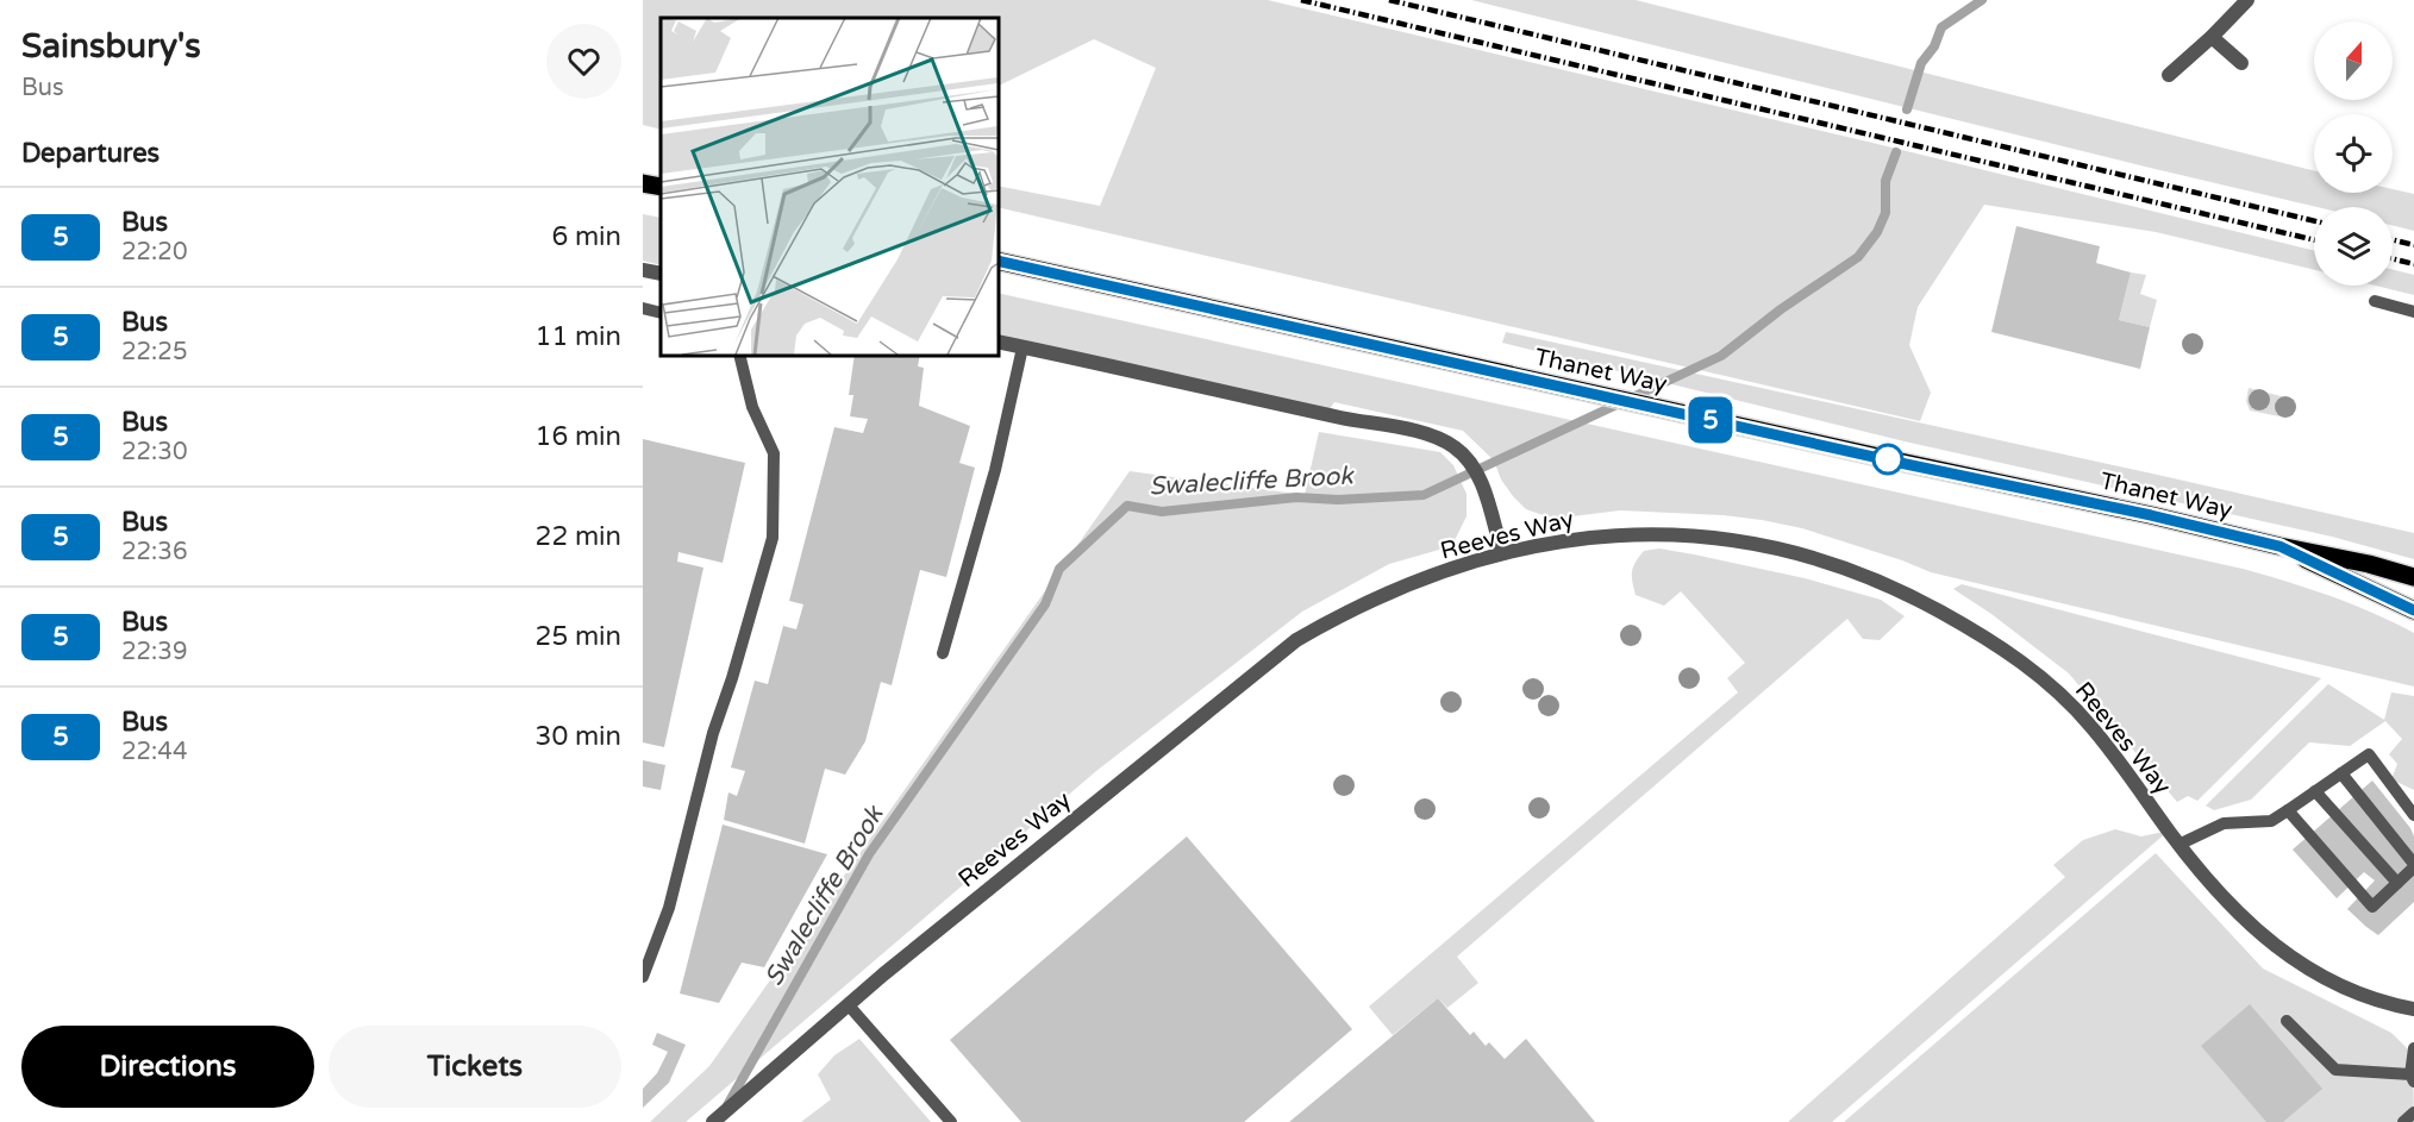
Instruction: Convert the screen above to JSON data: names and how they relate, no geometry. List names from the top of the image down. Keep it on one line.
{"streets":{"main road":["Thanet Way"],"street":["Reeves Way"]},"water":["Swalecliffe Brook"],"lines":["bus line 5"],"north":"top","page":{"heading":[["Sainsbury's","Bus"],"Departures"],"on_map":"5","list":[{"mark":"5","name":"Bus","note":"22:20","value":"6 min"},{"mark":"5","name":"Bus","note":"22:25","value":"11 min"},{"mark":"5","name":"Bus","note":"22:30","value":"16 min"},{"mark":"5","name":"Bus","note":"22:36","value":"22 min"},{"mark":"5","name":"Bus","note":"22:39","value":"25 min"},{"mark":"5","name":"Bus","note":"22:44","value":"30 min"}],"buttons":["Directions","Tickets"]}}
